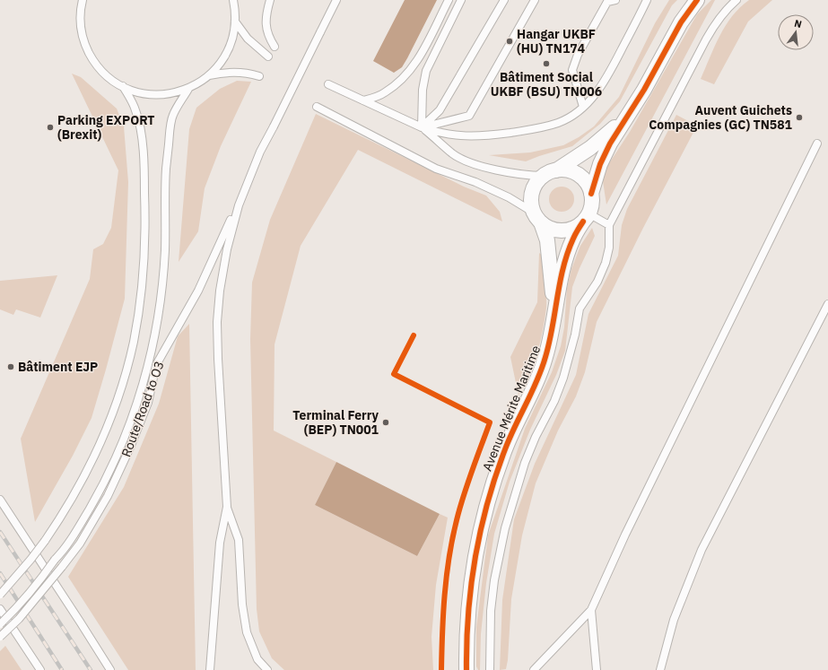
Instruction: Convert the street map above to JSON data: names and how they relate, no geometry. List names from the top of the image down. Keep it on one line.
{"streets":{"street":["Avenue Mérite Maritime"],"lane":["Route/Road to O3"]},"places":["Hangar UKBF (HU) TN174","Bâtiment Social UKBF (BSU) TN006","Auvent Guichets Compagnies (GC) TN581","Parking EXPORT (Brexit)","Bâtiment EJP","Terminal Ferry (BEP) TN001"],"north":"top"}
